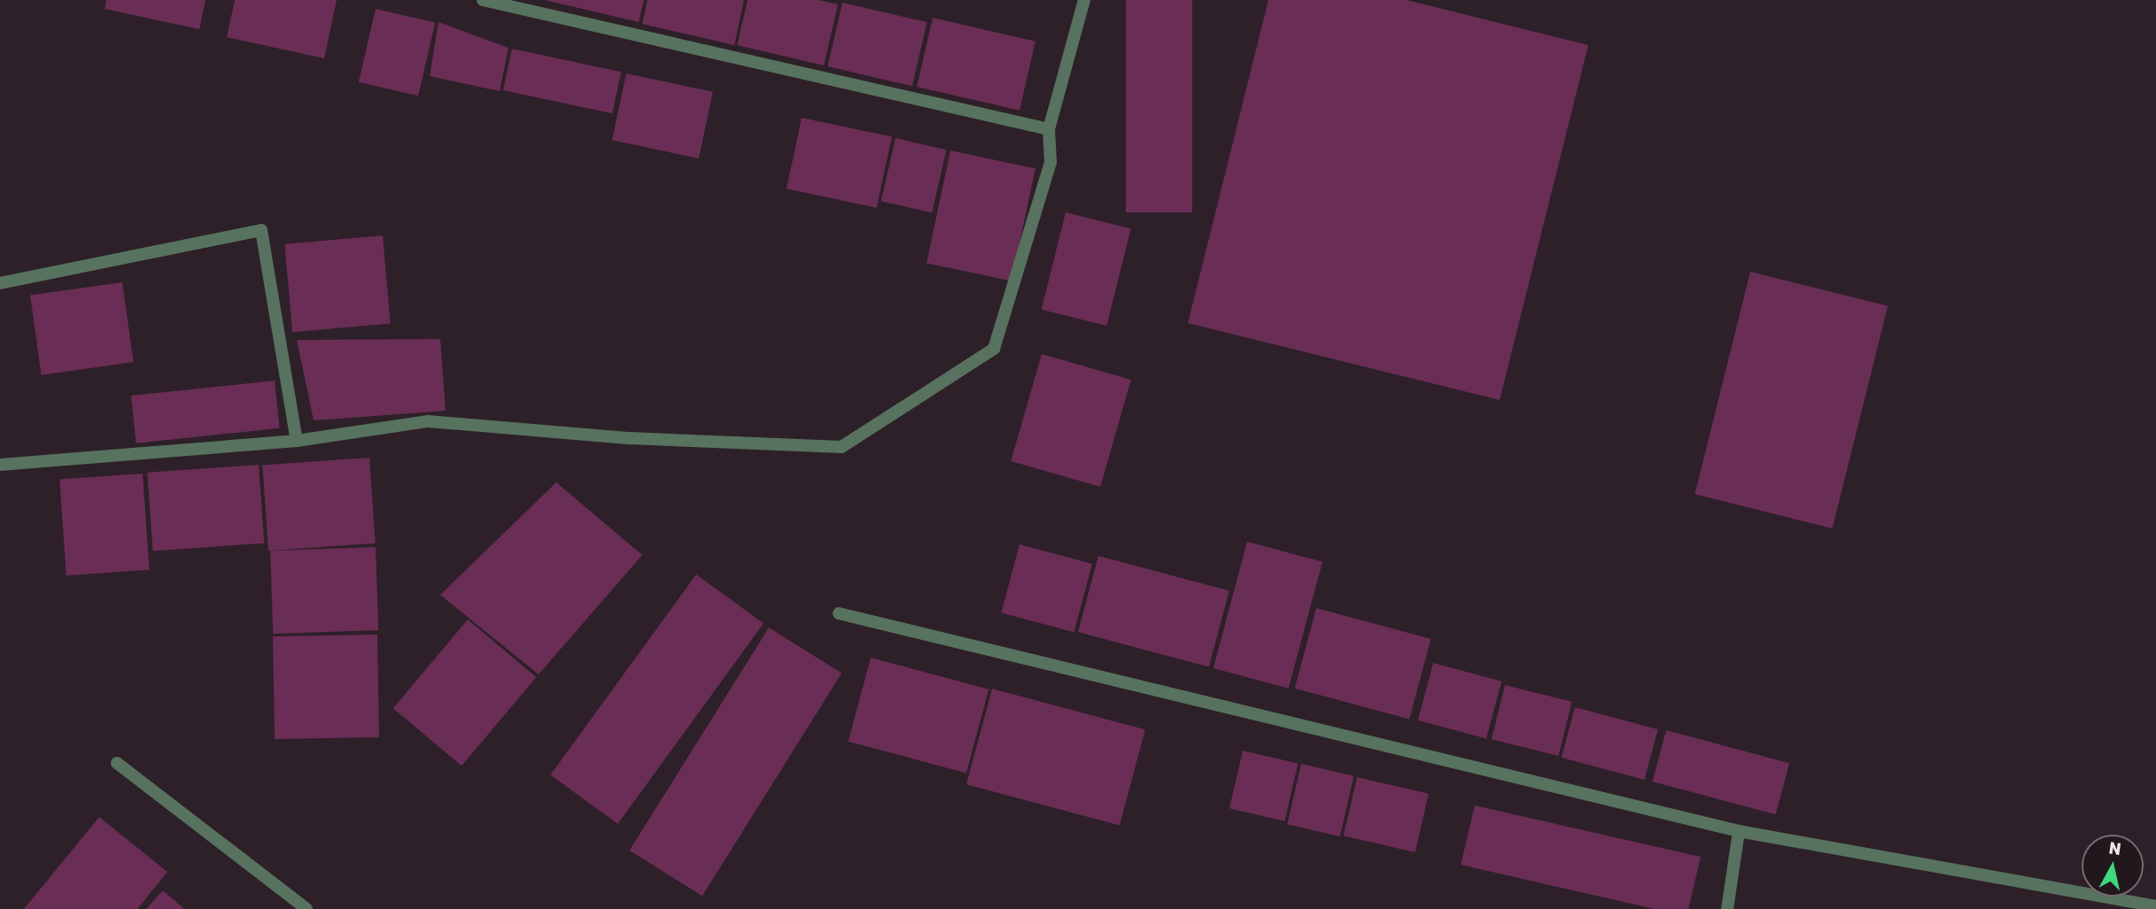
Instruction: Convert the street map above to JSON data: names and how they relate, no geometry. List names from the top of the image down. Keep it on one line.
{"north":"top"}
